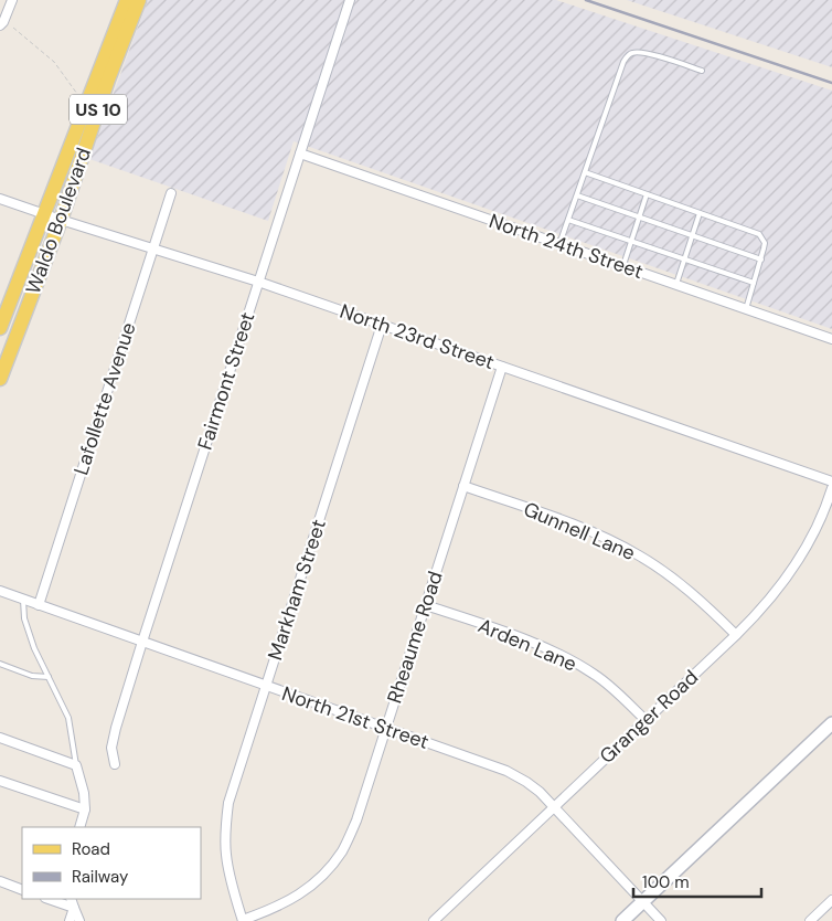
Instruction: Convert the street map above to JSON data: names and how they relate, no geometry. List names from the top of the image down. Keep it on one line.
{"streets":{"main road":["US 10","Waldo Boulevard"],"street":["North 24th Street","North 23rd Street","Fairmont Street","Lafollette Avenue","Gunnell Lane","Markham Street","Rheaume Road","Arden Lane","Granger Road","North 21st Street"]},"crossings":[["Waldo Boulevard","North 23rd Street"],["North 24th Street","Fairmont Street"],["North 23rd Street","Fairmont Street"],["North 23rd Street","Lafollette Avenue"],["North 23rd Street","Markham Street"],["North 23rd Street","Rheaume Road"],["Fairmont Street","North 21st Street"],["Lafollette Avenue","North 21st Street"],["Gunnell Lane","Rheaume Road"],["Gunnell Lane","Granger Road"],["Markham Street","Rheaume Road"],["Markham Street","North 21st Street"],["Rheaume Road","Arden Lane"],["Rheaume Road","North 21st Street"],["Arden Lane","Granger Road"],["Granger Road","North 21st Street"]],"legend":["Road","Railway"],"scale_bar":"100 m"}
